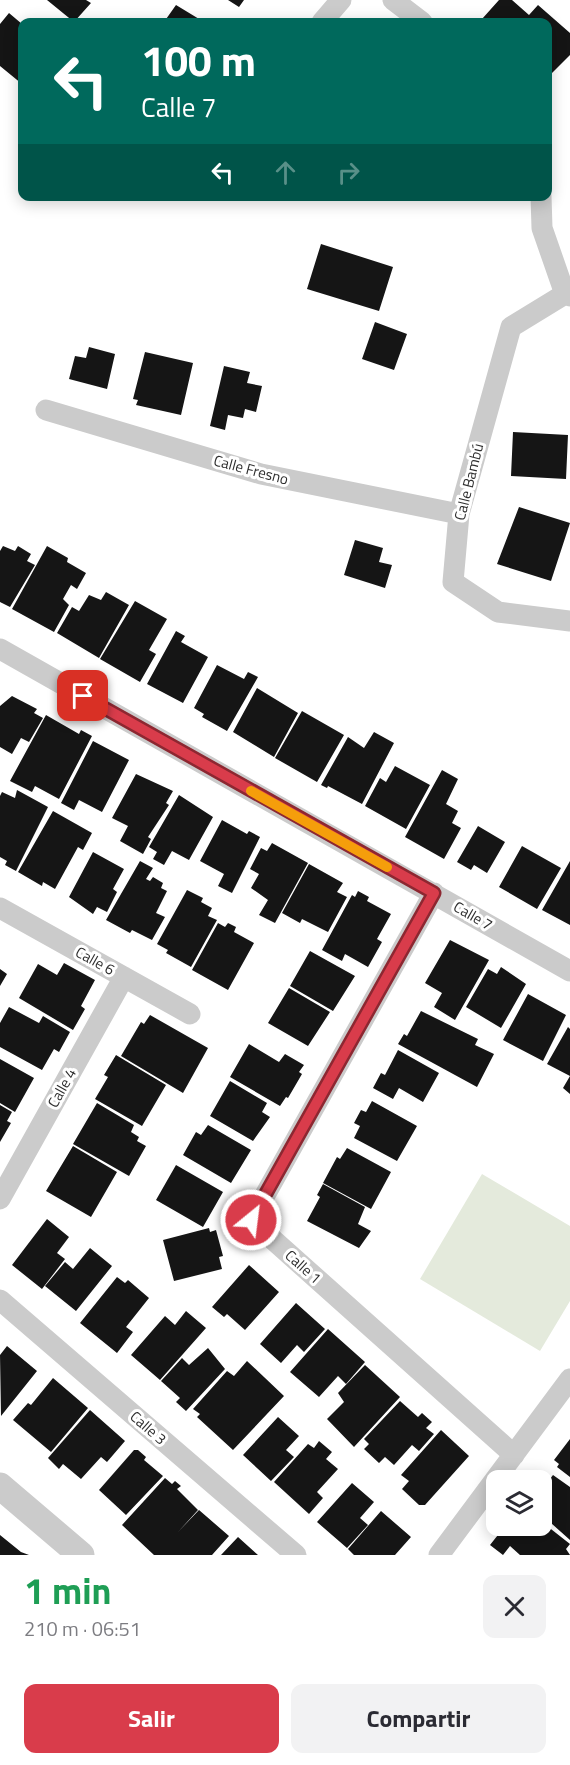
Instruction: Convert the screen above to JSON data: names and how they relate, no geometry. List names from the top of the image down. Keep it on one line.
{"streets":{"street":["Calle Fresno","Calle Bambú","Calle 7","Calle 6","Calle 4","Calle 1","Calle 3"]},"crossings":[["Calle Fresno","Calle Bambú"],["Calle 7","Calle 1"],["Calle 6","Calle 4"]],"page":{"turn":["100 m","Calle 7"],"heading":["1 min","210 m · 06:51"],"buttons":["Salir","Compartir"]}}
